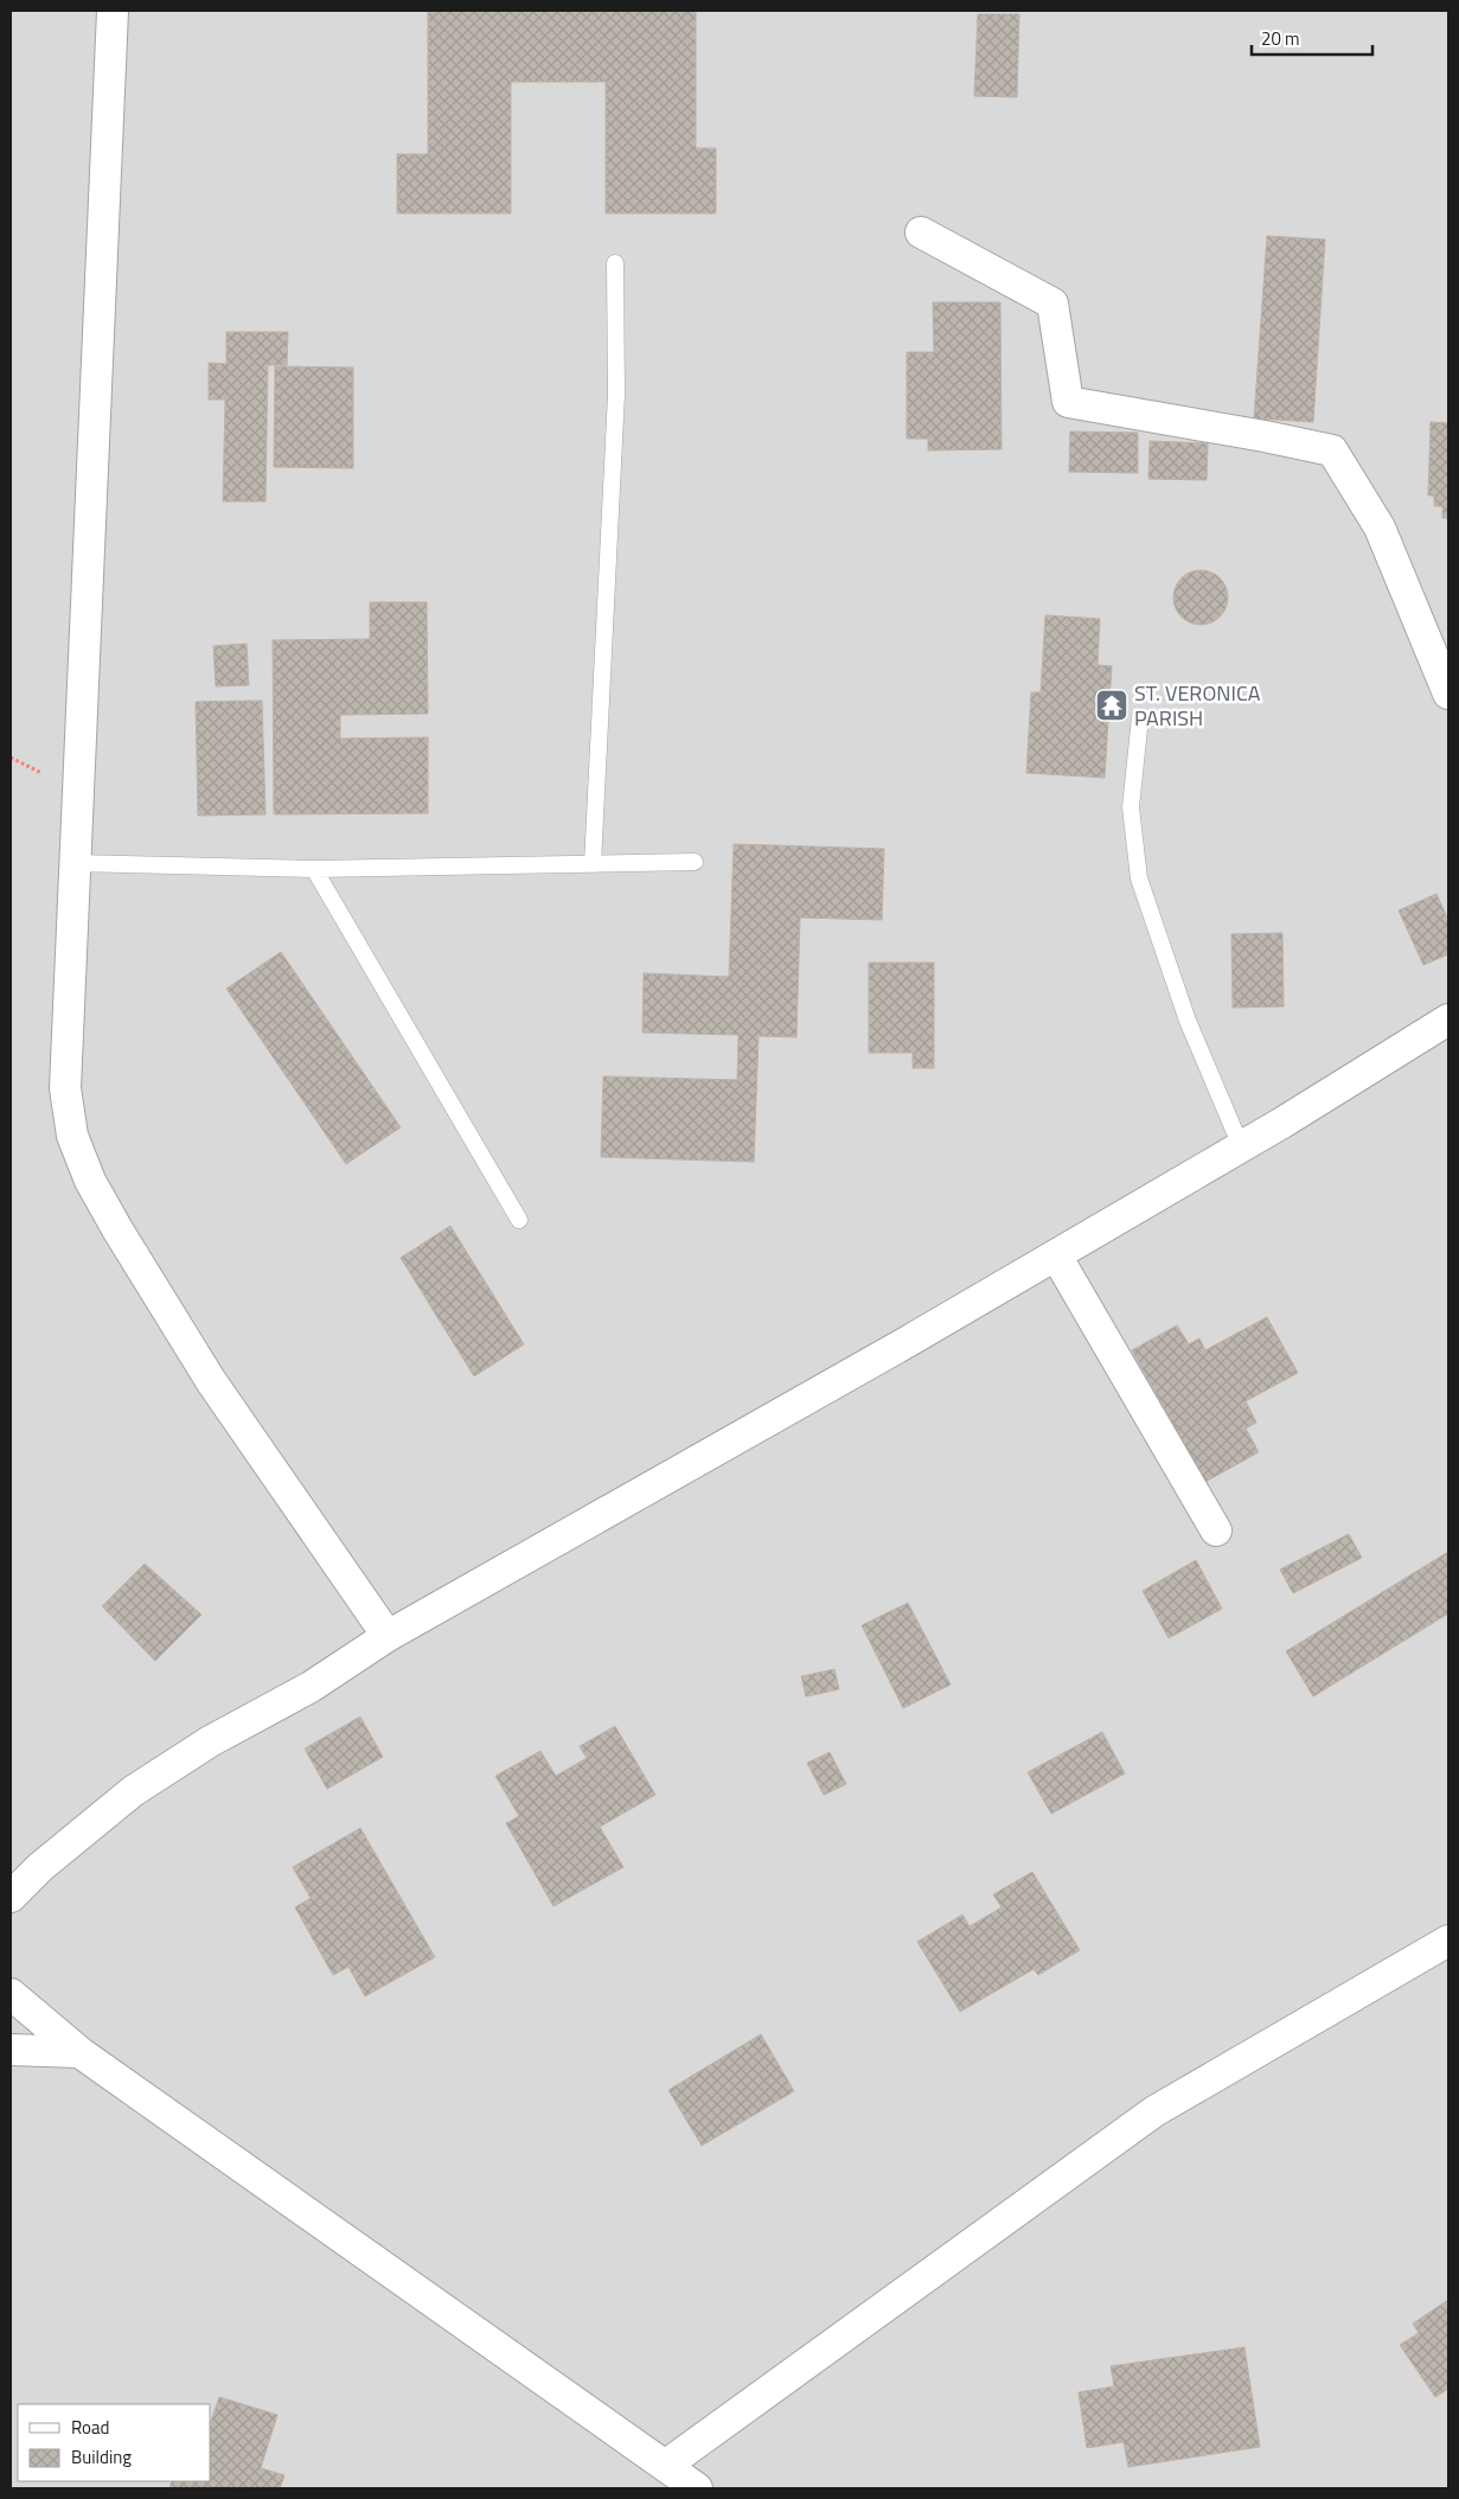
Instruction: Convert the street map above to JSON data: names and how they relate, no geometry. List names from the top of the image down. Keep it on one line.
{"places":{"temple":["ST. VERONICA PARISH"]},"legend":["Road","Building"],"scale_bar":"20 m"}
